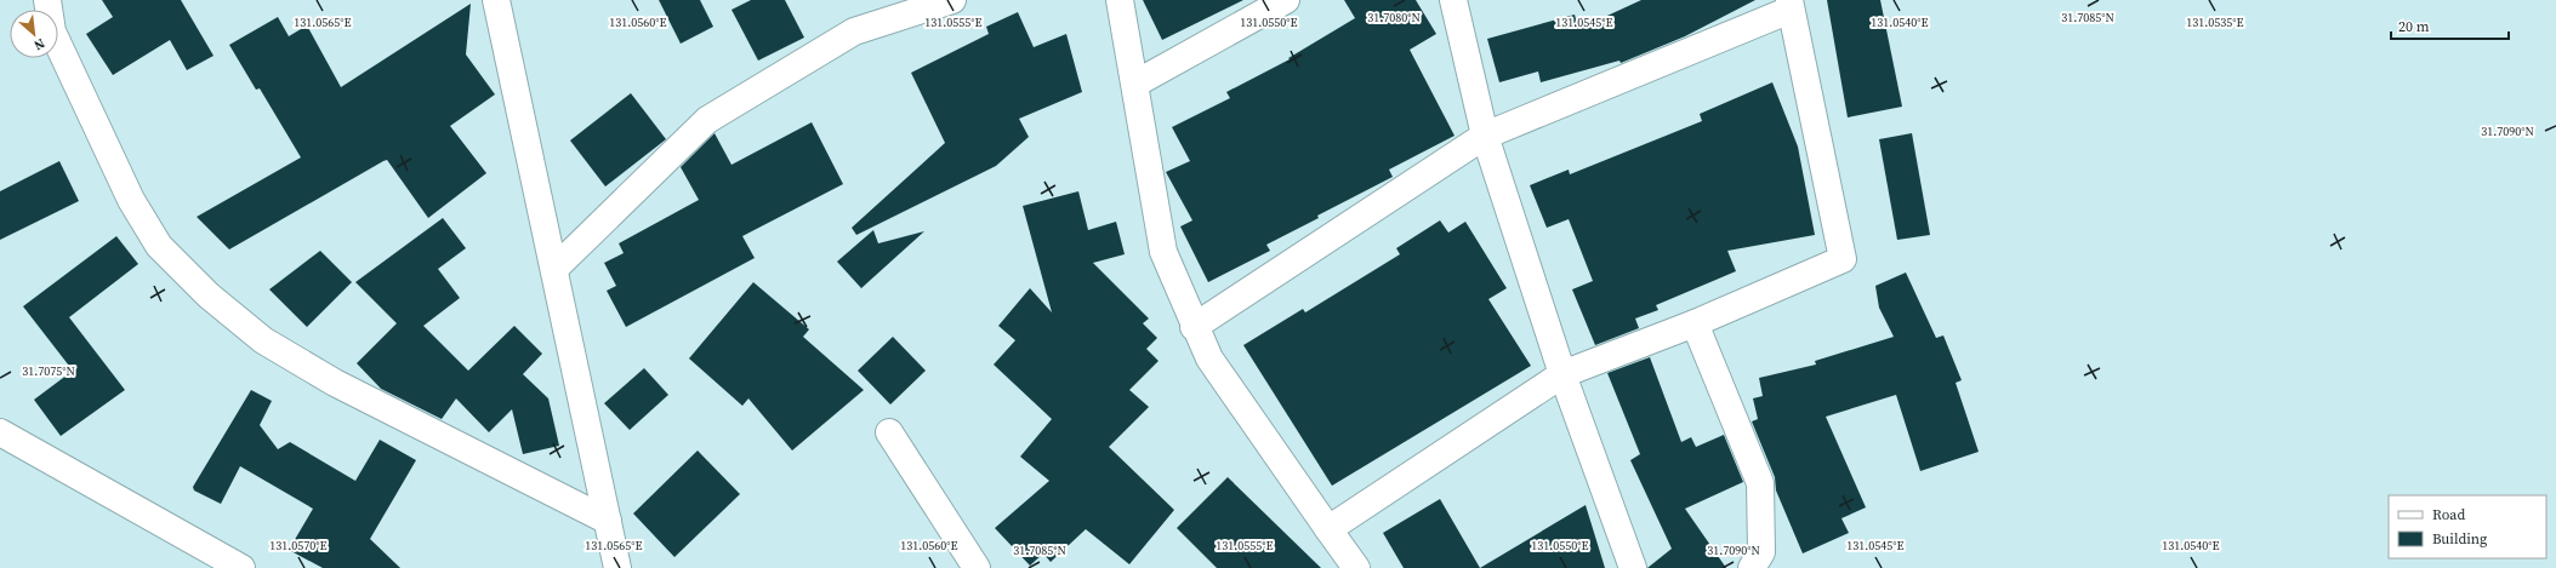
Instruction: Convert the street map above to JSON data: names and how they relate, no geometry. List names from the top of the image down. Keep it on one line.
{"legend":["Road","Building"],"scale_bar":"20 m","north":"bottom right","coordinates":["31.7085°N","31.7080°N","131.0560°E","131.0550°E","131.0540°E","131.0535°E","131.0565°E","131.0555°E","131.0545°E","31.7090°N","31.7075°N","131.0570°E"]}
